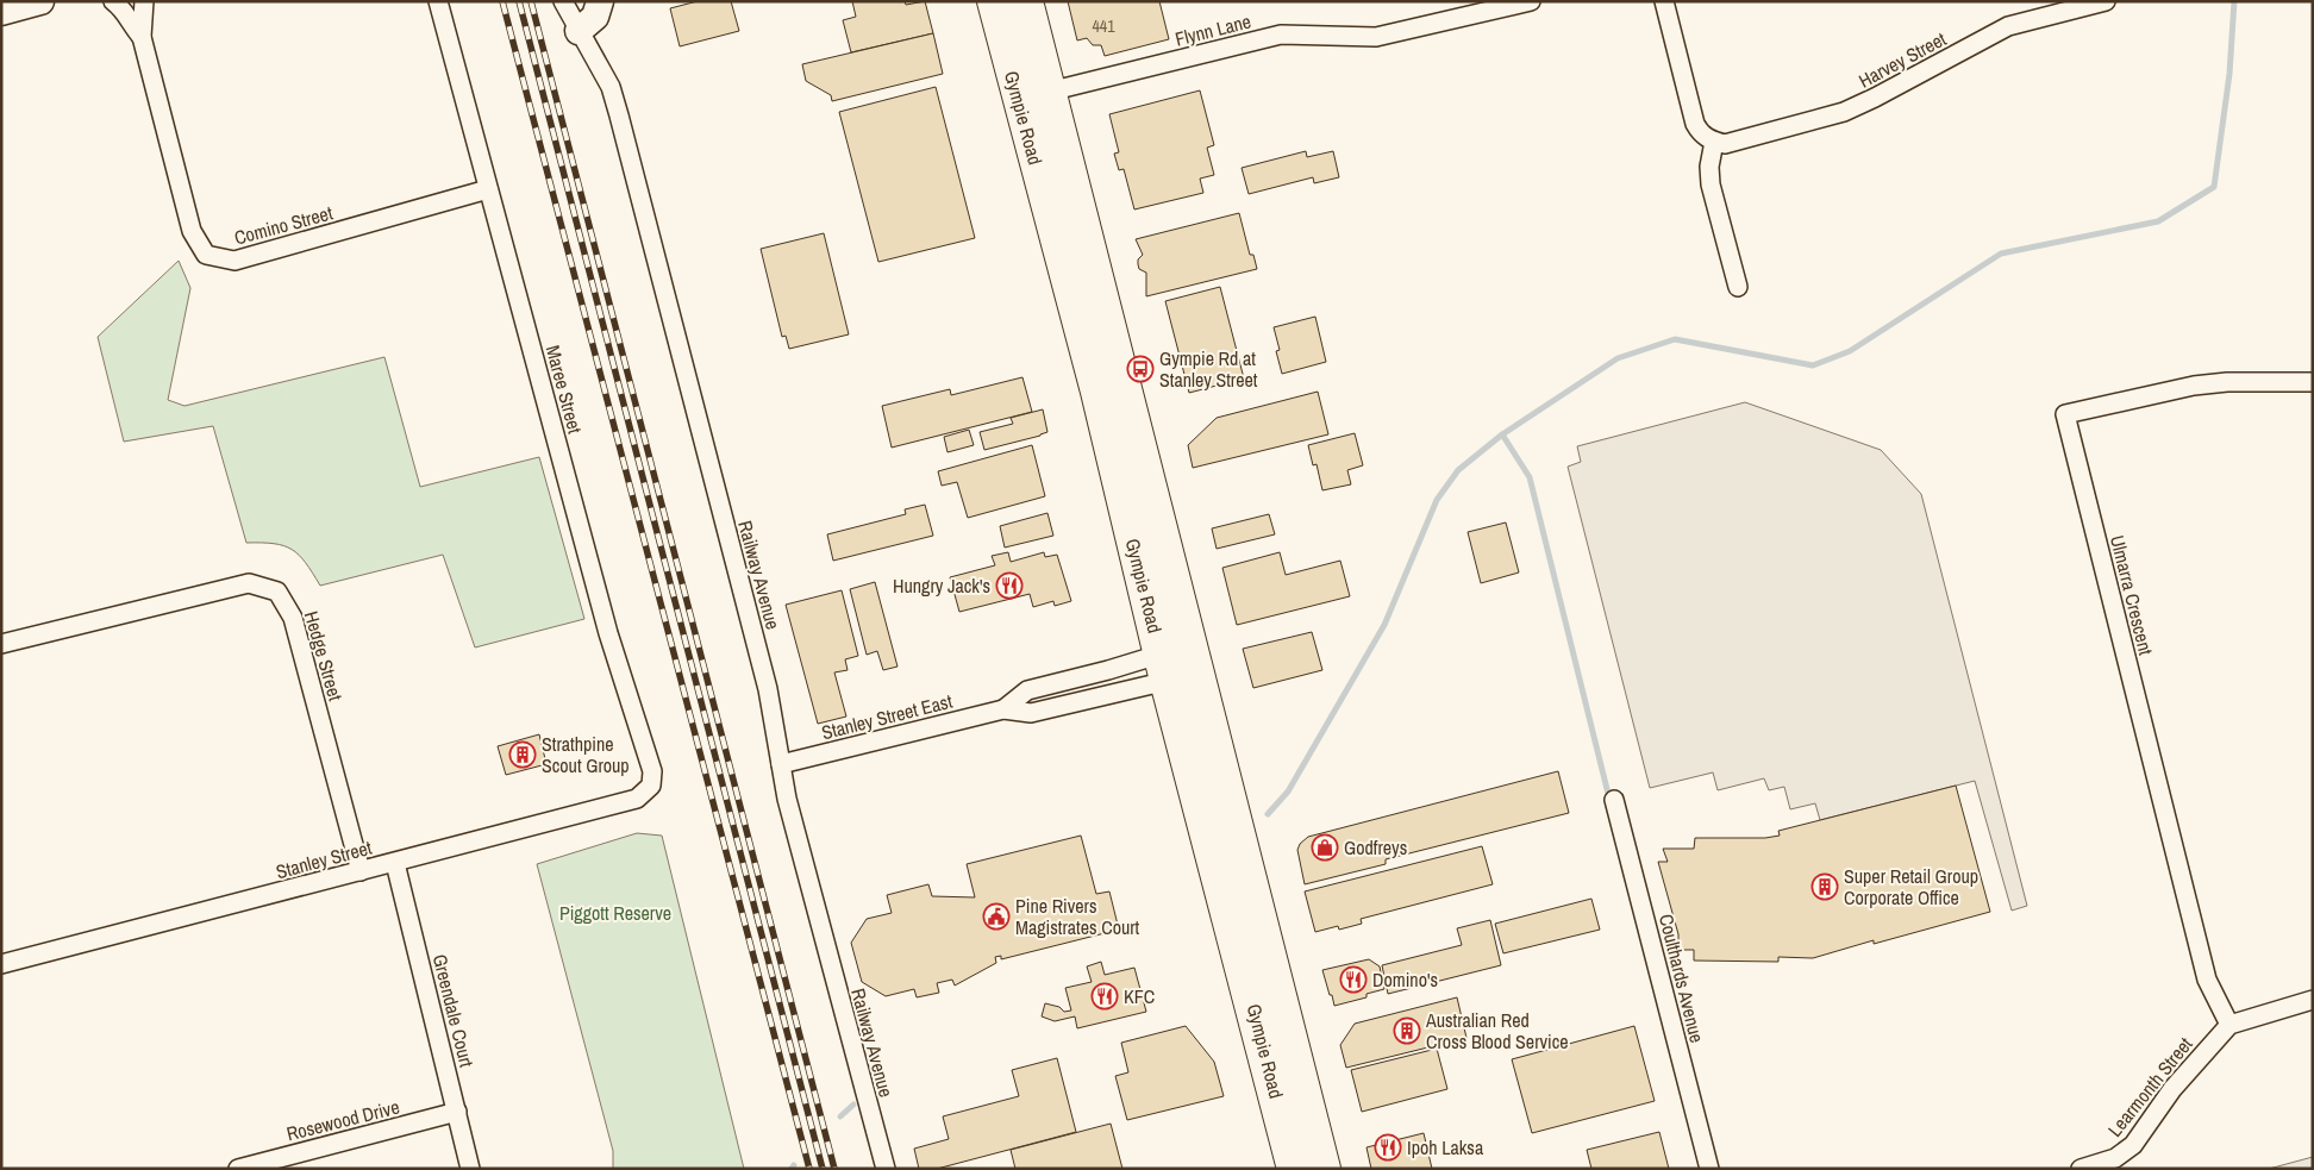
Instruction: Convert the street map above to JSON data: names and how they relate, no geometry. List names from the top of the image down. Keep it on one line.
{"streets":{"highway":["Gympie Road"],"street":["Flynn Lane","Harvey Street","Comino Street","Maree Street","Railway Avenue","Ulmarra Crescent","Hedge Street","Stanley Street East","Stanley Street","Coulthards Avenue","Greendale Court","Learmonth Street","Rosewood Drive"]},"crossings":[["Flynn Lane","Gympie Road"],["Gympie Road","Stanley Street East"],["Comino Street","Maree Street"],["Maree Street","Stanley Street"],["Railway Avenue","Stanley Street East"],["Ulmarra Crescent","Learmonth Street"],["Hedge Street","Stanley Street"],["Stanley Street","Greendale Court"],["Greendale Court","Rosewood Drive"]],"parks":["Piggott Reserve"],"places":{"bus stop":["Gympie Rd at Stanley Street"],"restaurant":["Hungry Jack's","Domino's","KFC","Ipoh Laksa"],"building":["Strathpine Scout Group","Super Retail Group Corporate Office","Australian Red Cross Blood Service"],"shop":["Godfreys"],"public building":["Pine Rivers Magistrates Court"]},"house_numbers":["441"]}
